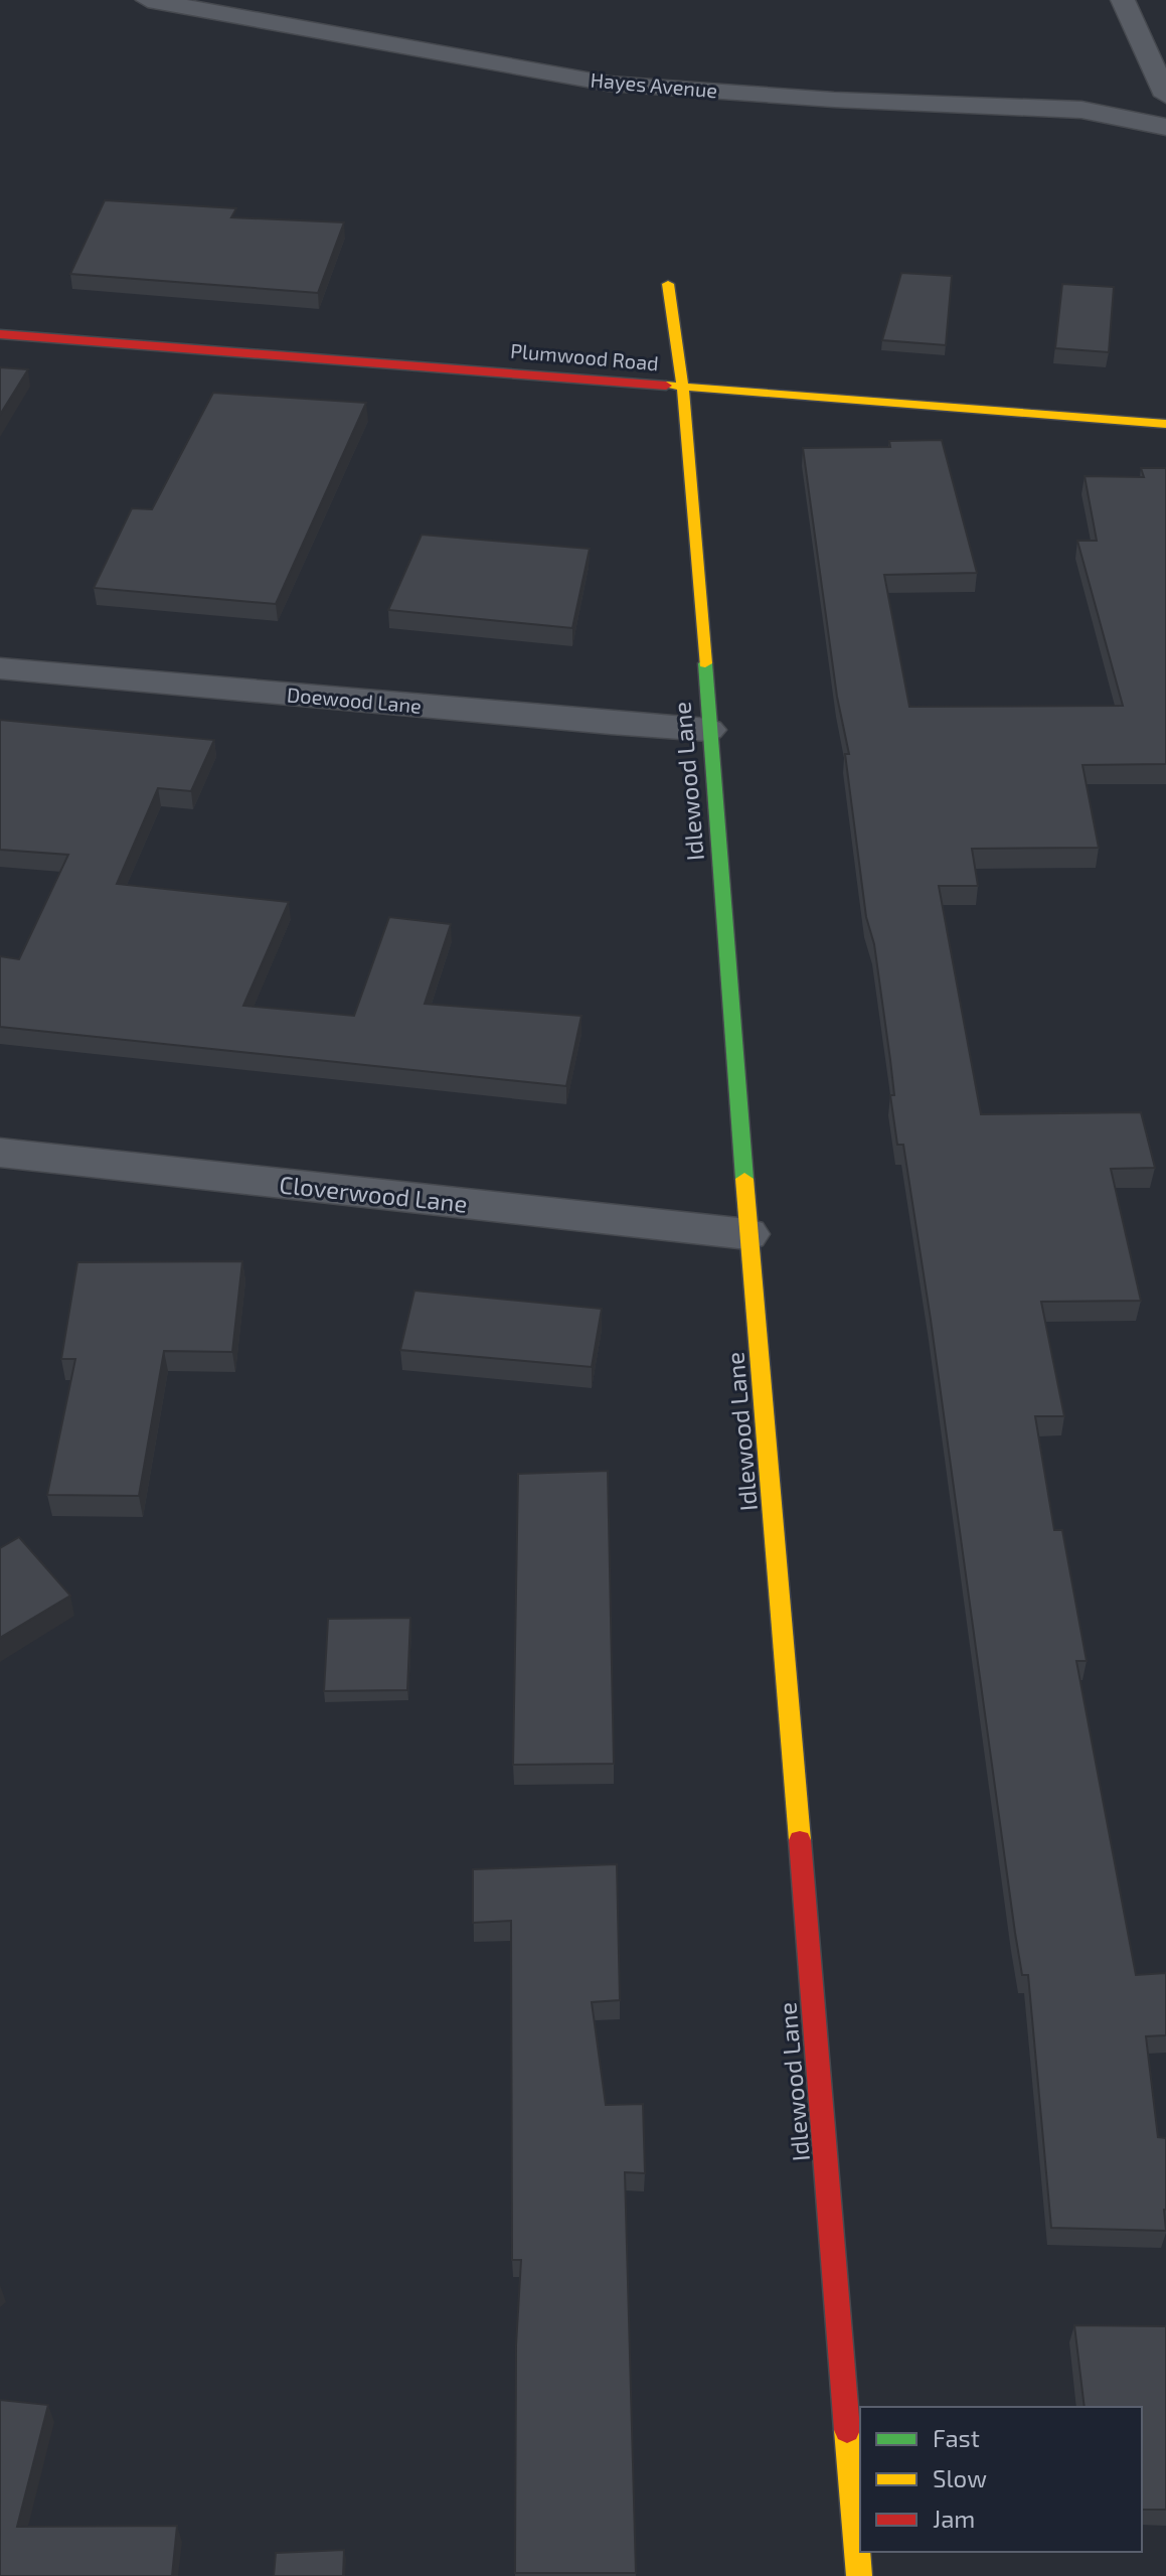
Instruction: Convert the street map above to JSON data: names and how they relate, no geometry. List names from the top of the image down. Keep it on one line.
{"streets":{"street":["Hayes Avenue","Plumwood Road","Doewood Lane","Idlewood Lane","Cloverwood Lane"]},"crossings":[["Plumwood Road","Idlewood Lane"],["Doewood Lane","Idlewood Lane"],["Idlewood Lane","Cloverwood Lane"]],"legend":["Fast","Slow","Jam"]}
